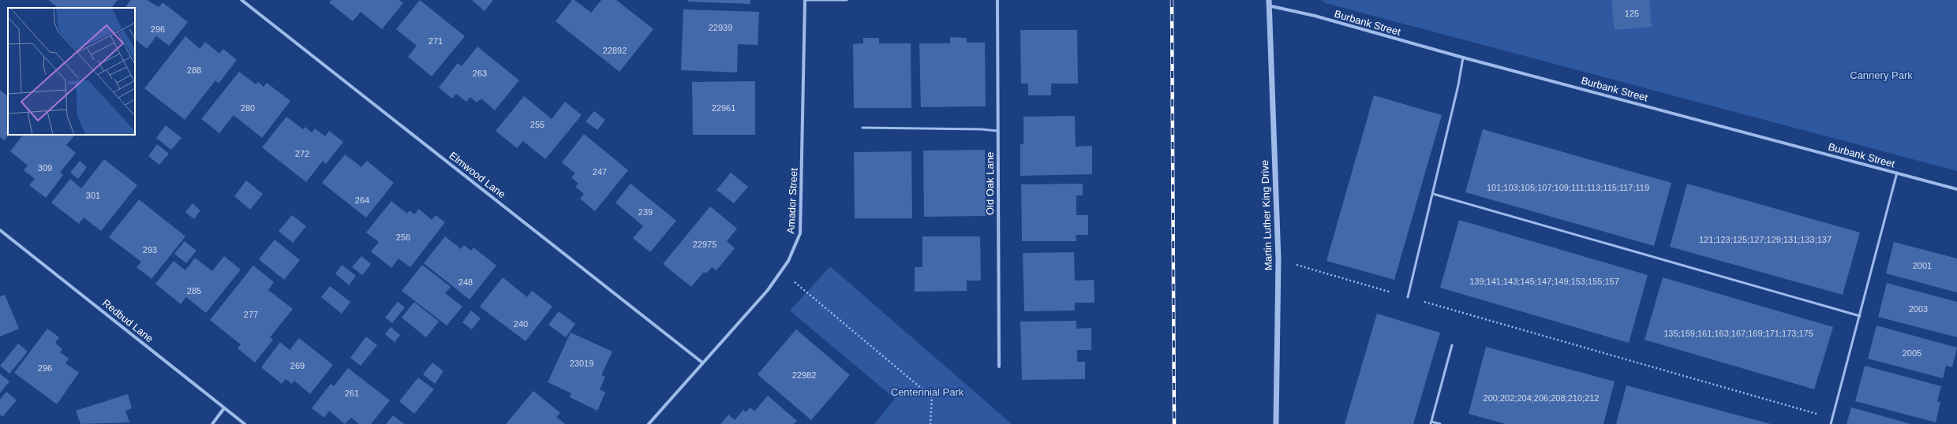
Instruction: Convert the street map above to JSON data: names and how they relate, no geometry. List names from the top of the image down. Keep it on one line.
{"streets":{"street":["Burbank Street","Elmwood Lane","Old Oak Lane","Amador Street","Martin Luther King Drive","Redbud Lane"]},"crossings":[["Burbank Street","Martin Luther King Drive"],["Elmwood Lane","Amador Street"]],"parks":["Cannery Park","Centennial Park"],"house_numbers":["125","22939","296","271","22892","288","263","280","22961","255","272","309","247","101;103;105;107;109;111;113;115;117;119","301","264","239","256","121;123;125;127;129;131;133;137","22975","293","2001","139;141;143;145;147;149;153;155;157","248","285","2003","277","240","135;159;161;163;167;169;171;173;175","2005","23019","269","296","22982","261","200;202;204;206;208;210;212"]}
